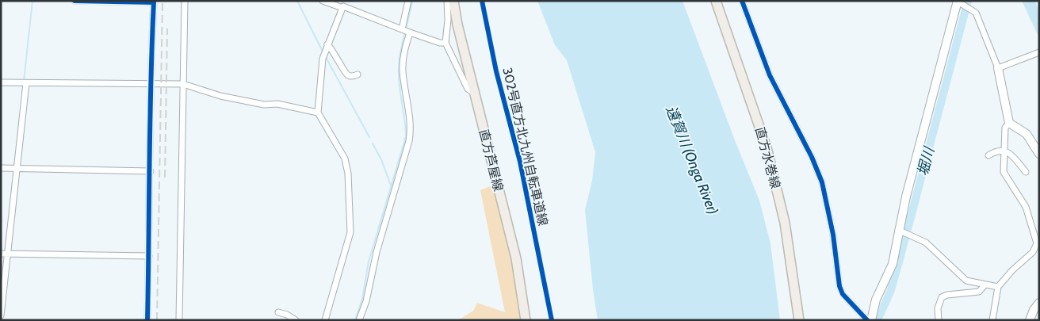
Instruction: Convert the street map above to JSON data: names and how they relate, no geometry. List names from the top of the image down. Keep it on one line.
{"streets":{"main road":["直方水巻線","直方芦屋線"],"cycle path":["302号直方北九州自転車道線"]},"water":["遠賀川 (Onga River)","堀川"]}
